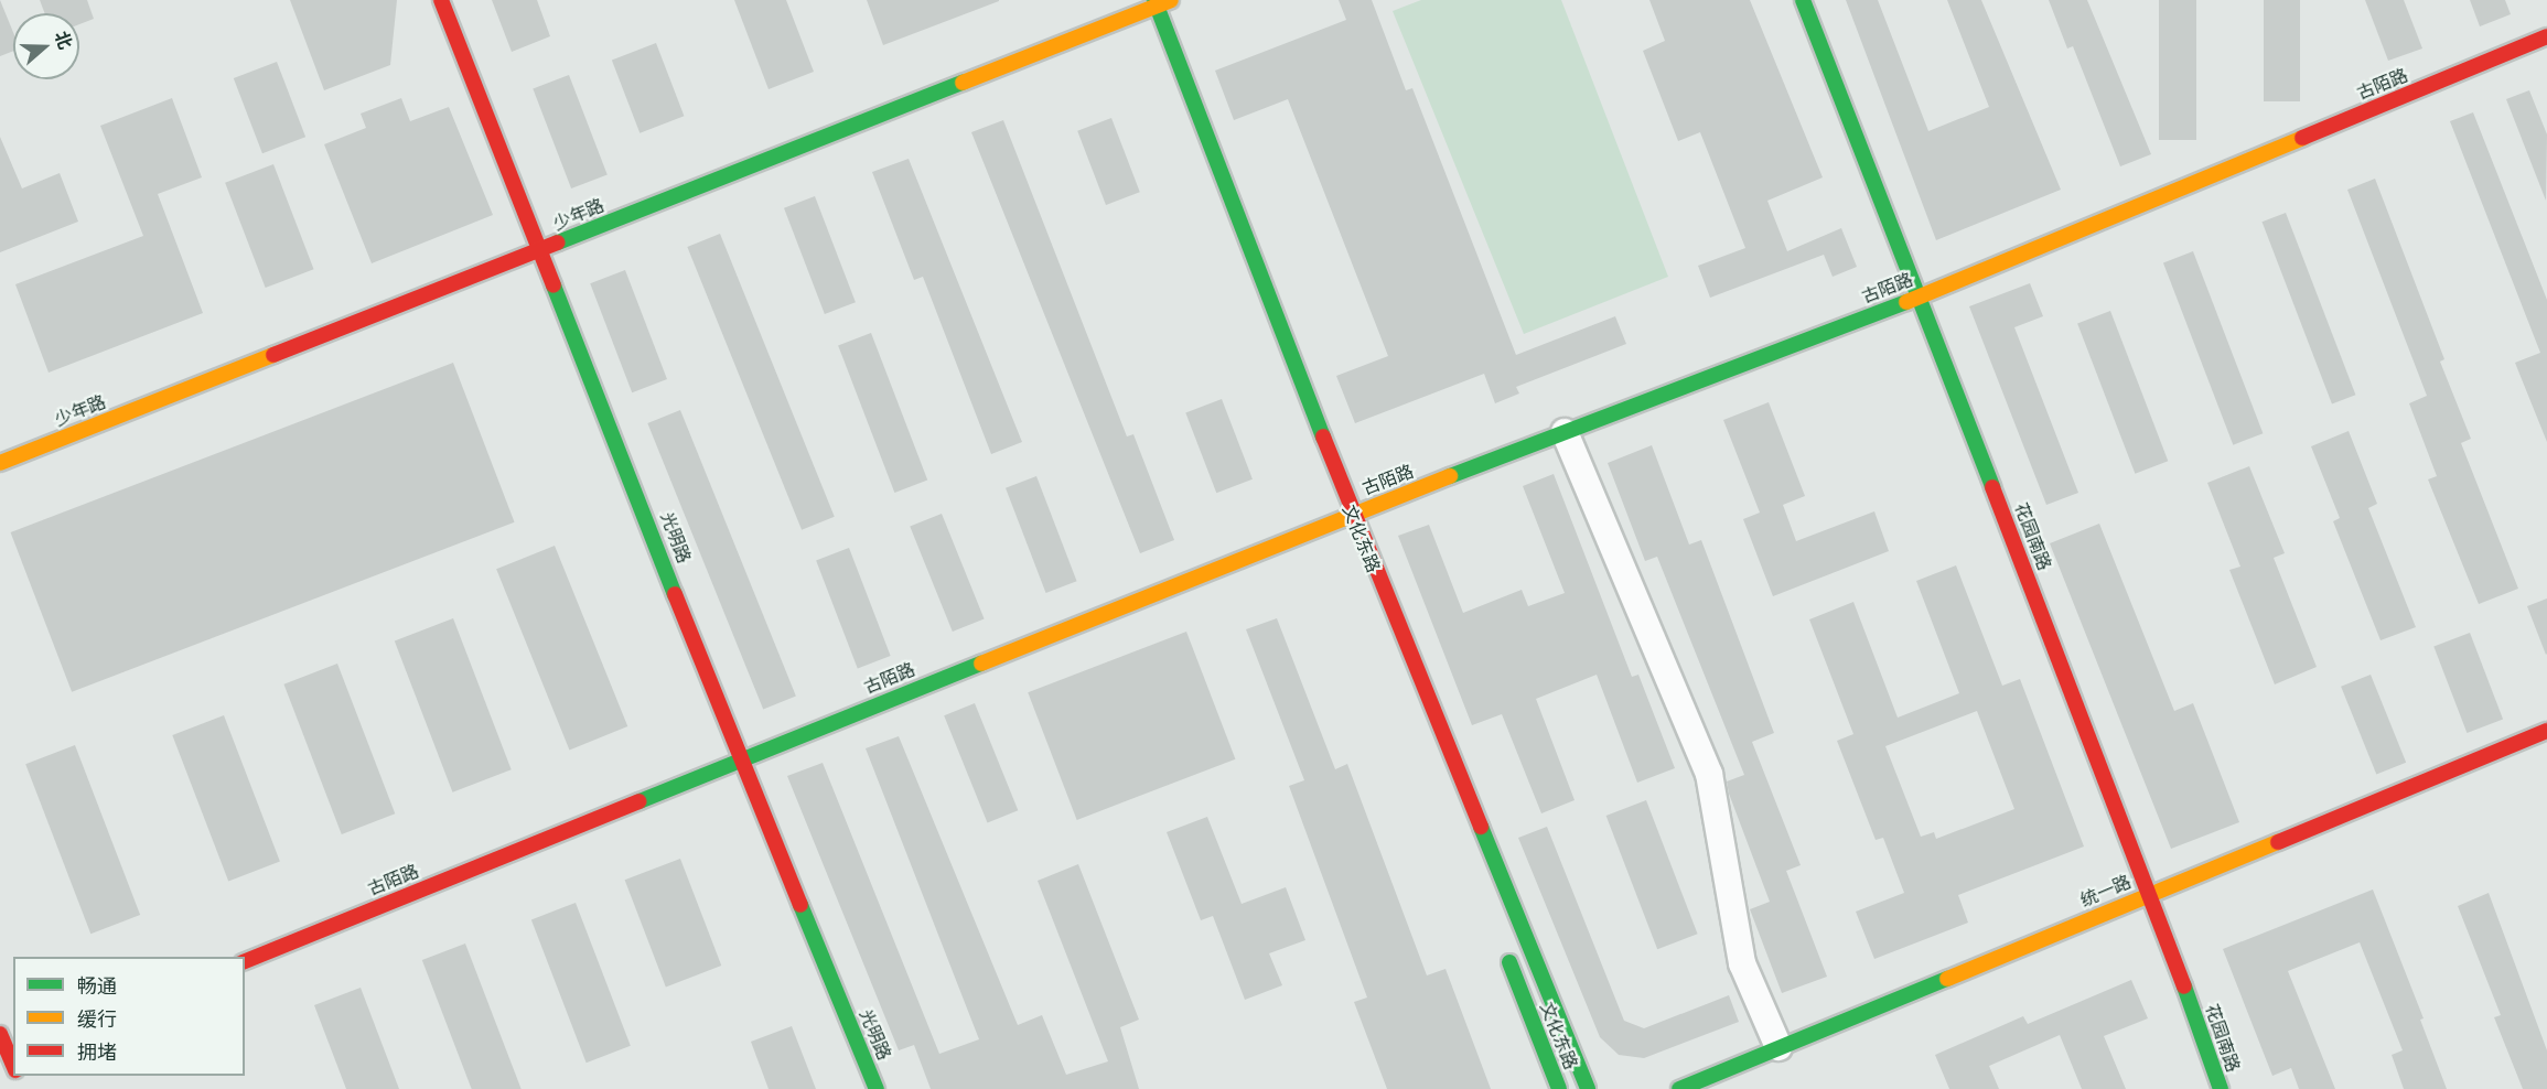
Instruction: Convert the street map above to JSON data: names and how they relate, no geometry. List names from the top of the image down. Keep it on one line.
{"streets":{"street":["古陌路","少年路","花园南路","光明路","文化东路","统一路"]},"crossings":[["古陌路","花园南路"],["古陌路","光明路"],["古陌路","文化东路"],["少年路","光明路"],["花园南路","统一路"]],"legend":["畅通","缓行","拥堵"],"north":"right"}
